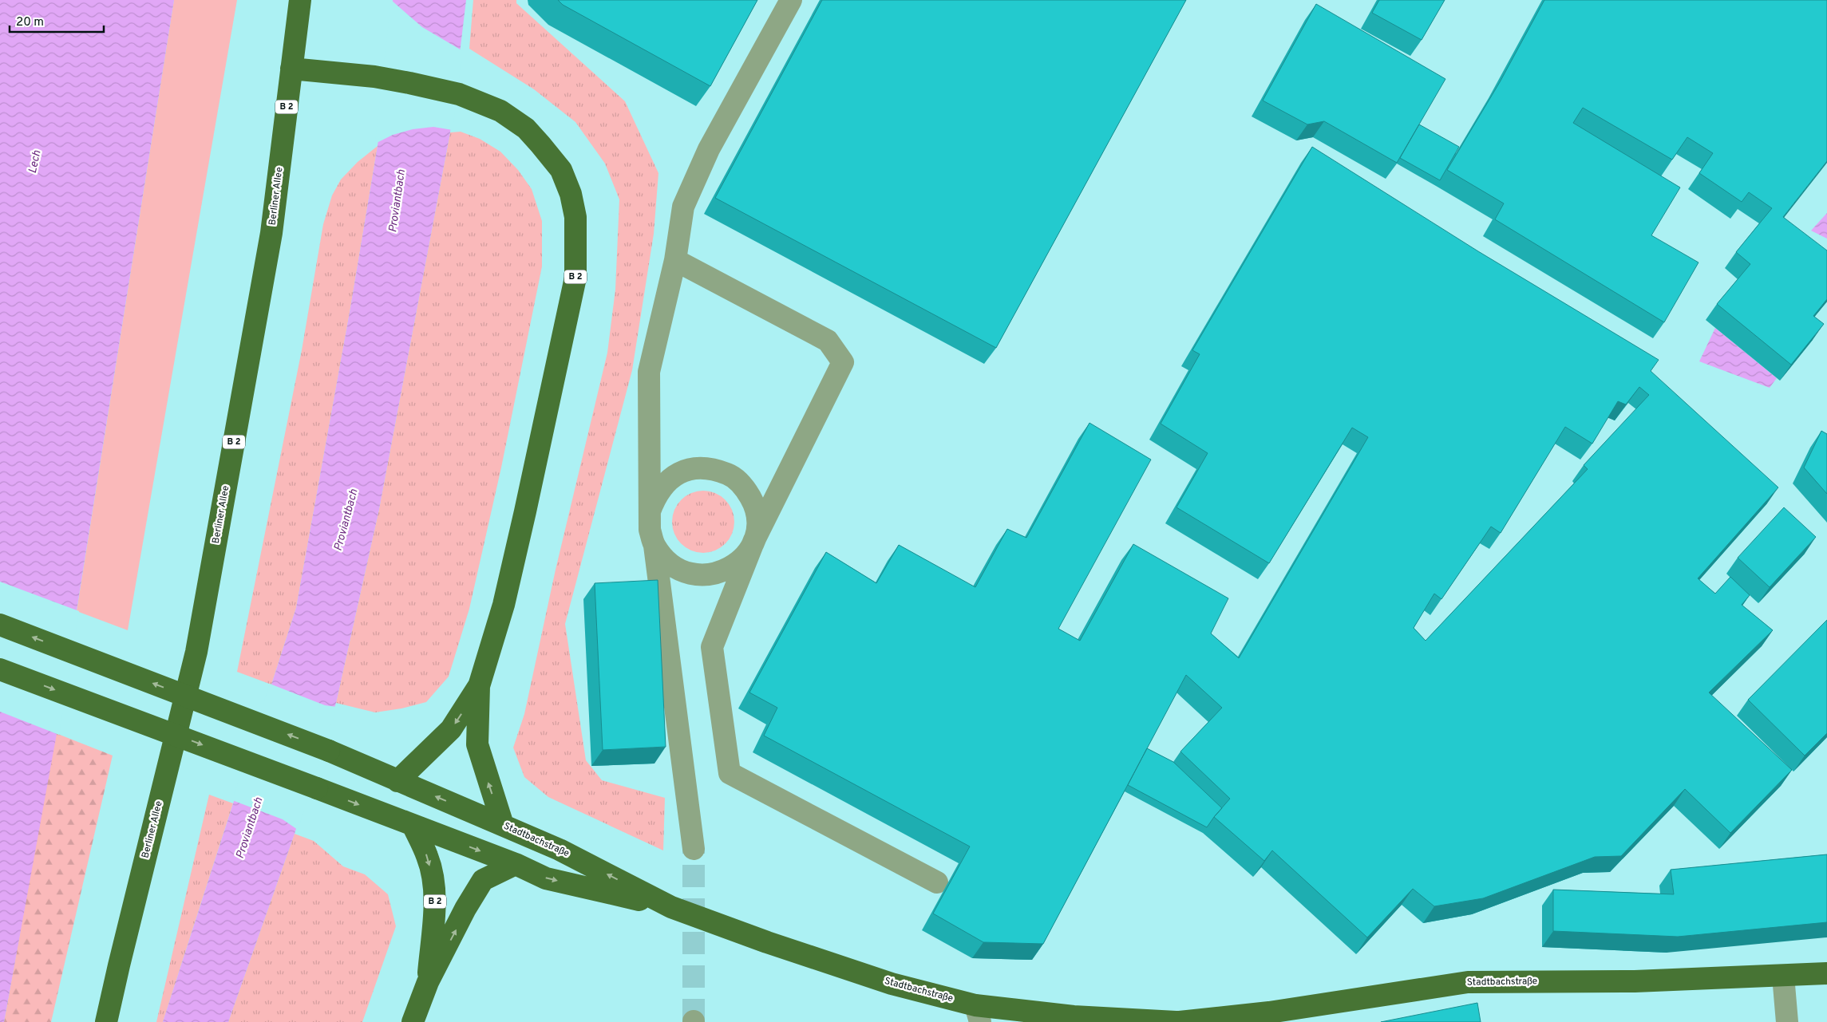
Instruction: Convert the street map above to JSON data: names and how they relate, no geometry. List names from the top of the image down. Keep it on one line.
{"streets":{"main road":["B 2","Berliner Allee","Stadtbachstraße"]},"crossings":[["B 2","Berliner Allee"],["B 2","Stadtbachstraße"]],"water":["Lech","Proviantbach"],"scale_bar":"20 m"}
